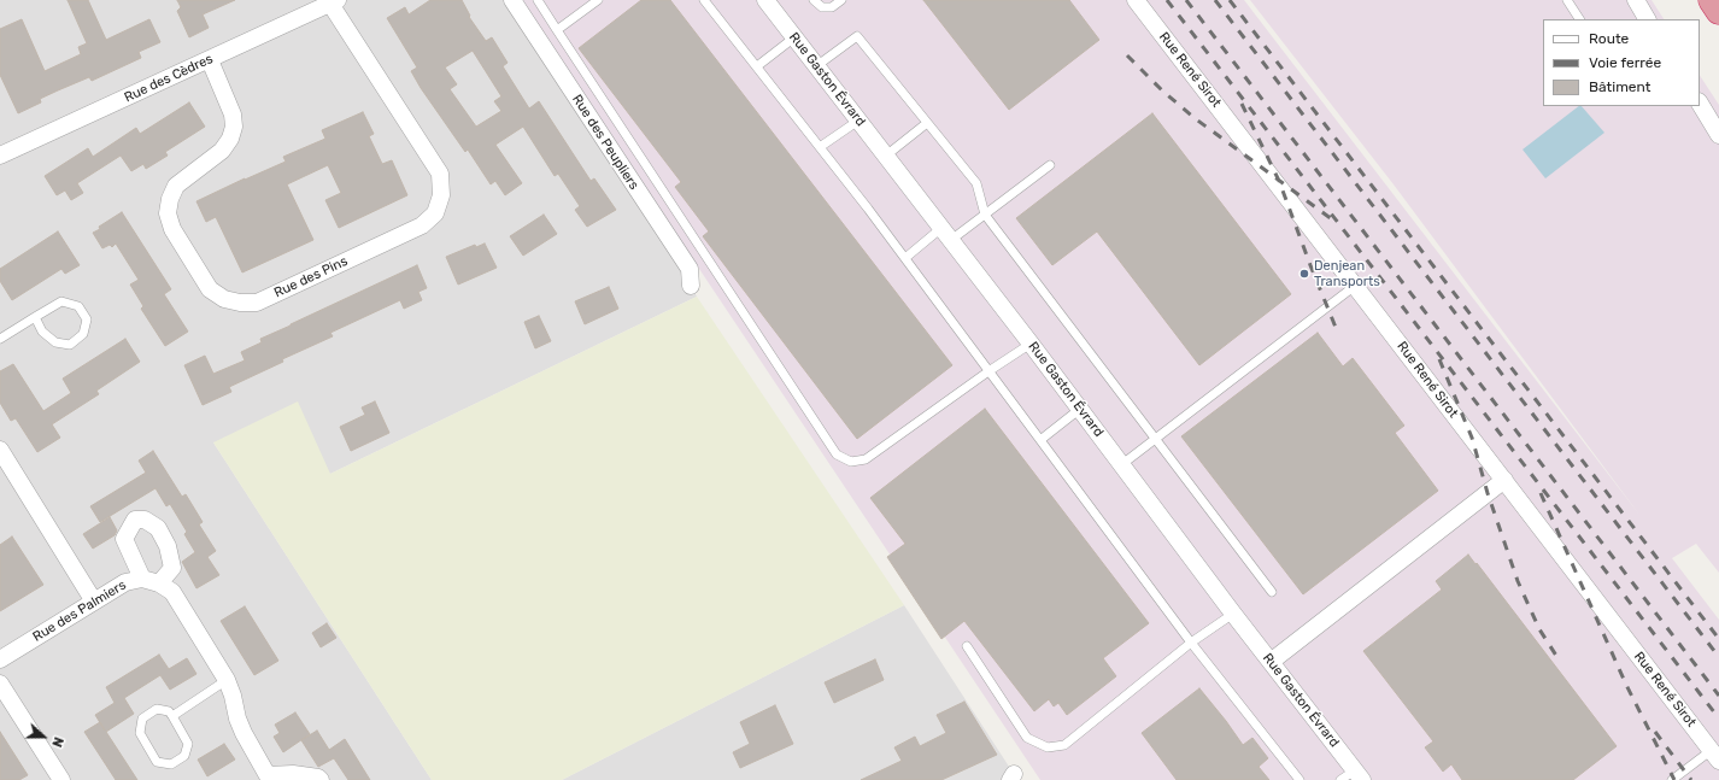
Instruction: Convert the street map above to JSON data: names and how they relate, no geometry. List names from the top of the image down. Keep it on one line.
{"streets":{"street":["Rue René Sirot","Rue des Cèdres","Rue Gaston Évrard","Rue des Peupliers","Rue des Pins","Rue des Palmiers"]},"crossings":[["Rue des Cèdres","Rue des Pins"]],"places":["Denjean Transports"],"legend":["Route","Voie ferrée","Bâtiment"],"north":"right"}
